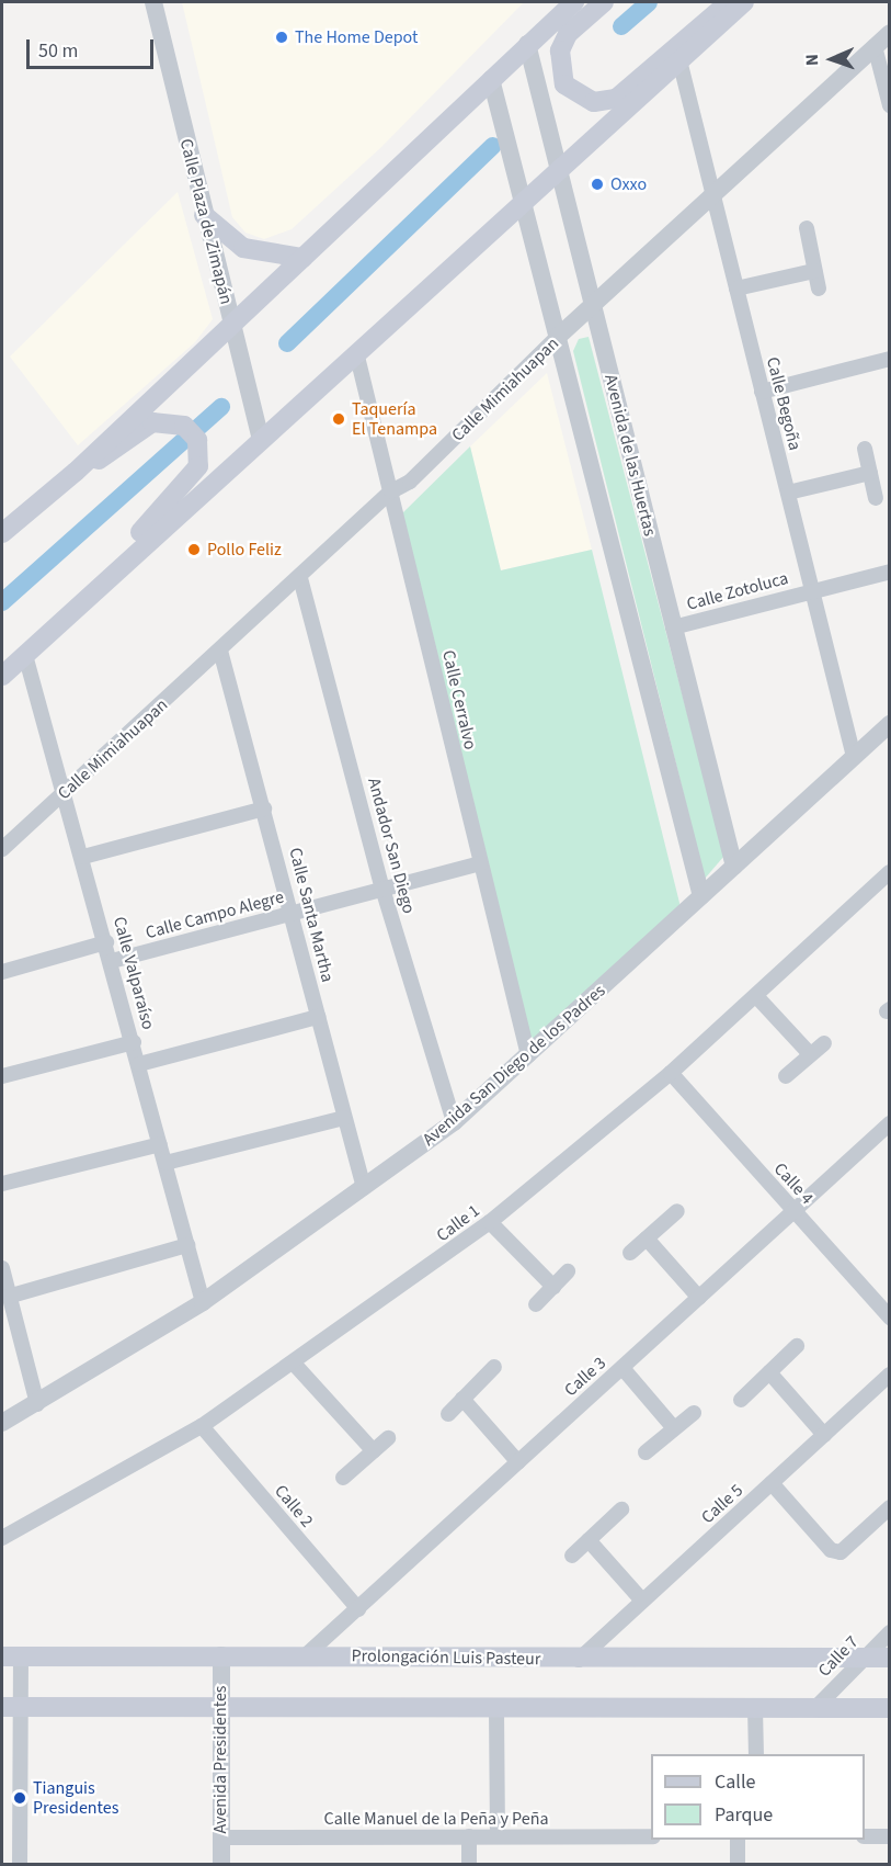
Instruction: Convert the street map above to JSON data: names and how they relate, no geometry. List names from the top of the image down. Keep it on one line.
{"streets":{"main road":["Prolongación Luis Pasteur"],"street":["Calle Plaza de Zimapán","Calle Mimiahuapan","Calle Begoña","Avenida de las Huertas","Calle Zotoluca","Calle Cerralvo","Andador San Diego","Calle Campo Alegre","Calle Santa Martha","Calle Valparaíso","Avenida San Diego de los Padres","Calle 4","Calle 1","Calle 3","Calle 5","Calle 2","Calle 7","Avenida Presidentes","Calle Manuel de la Peña y Peña"]},"crossings":[["Calle Mimiahuapan","Calle Begoña"],["Calle Mimiahuapan","Avenida de las Huertas"],["Calle Mimiahuapan","Calle Cerralvo"],["Calle Mimiahuapan","Andador San Diego"],["Calle Mimiahuapan","Calle Santa Martha"],["Calle Mimiahuapan","Calle Valparaíso"],["Calle Begoña","Calle Zotoluca"],["Calle Begoña","Avenida San Diego de los Padres"],["Avenida de las Huertas","Calle Zotoluca"],["Avenida de las Huertas","Avenida San Diego de los Padres"],["Calle Cerralvo","Calle Campo Alegre"],["Calle Cerralvo","Avenida San Diego de los Padres"],["Andador San Diego","Calle Campo Alegre"],["Andador San Diego","Avenida San Diego de los Padres"],["Calle Campo Alegre","Calle Santa Martha"],["Calle Campo Alegre","Calle Valparaíso"],["Calle Santa Martha","Avenida San Diego de los Padres"],["Calle Valparaíso","Avenida San Diego de los Padres"],["Calle 4","Calle 1"],["Calle 4","Calle 3"],["Calle 1","Calle 2"],["Calle 3","Calle 2"],["Calle 3","Prolongación Luis Pasteur"],["Calle 5","Prolongación Luis Pasteur"],["Calle 7","Prolongación Luis Pasteur"],["Prolongación Luis Pasteur","Avenida Presidentes"],["Avenida Presidentes","Calle Manuel de la Peña y Peña"]],"places":["The Home Depot","Oxxo","Taquería El Tenampa","Pollo Feliz","Tianguis Presidentes"],"legend":["Calle","Parque"],"scale_bar":"50 m","north":"left"}
